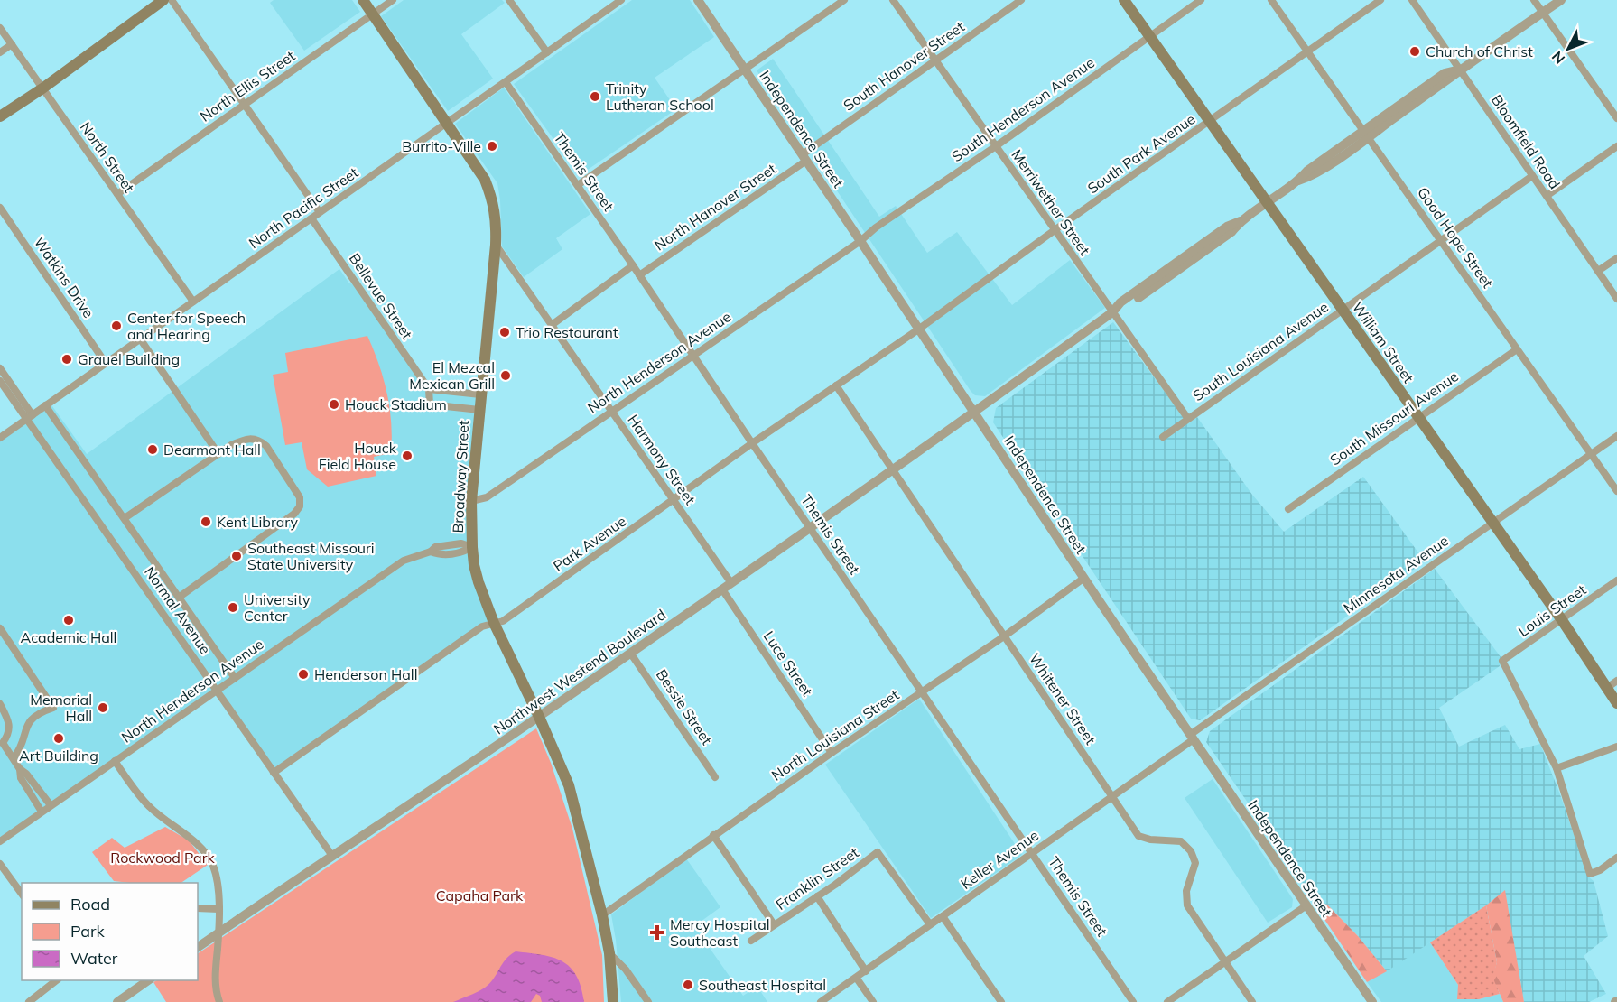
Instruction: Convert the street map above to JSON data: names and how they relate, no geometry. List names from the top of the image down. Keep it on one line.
{"streets":{"main road":["William Street","Broadway Street"],"street":["South Hanover Street","North Ellis Street","South Henderson Avenue","Independence Street","Bloomfield Road","South Park Avenue","North Street","Themis Street","Merriwether Street","North Hanover Street","North Pacific Street","Good Hope Street","Watkins Drive","Bellevue Street","South Louisiana Avenue","North Henderson Avenue","South Missouri Avenue","Harmony Street","Park Avenue","Minnesota Avenue","Normal Avenue","Louis Street","Luce Street","Northwest Westend Boulevard","Whitener Street","Bessie Street","North Louisiana Street","Keller Avenue","Franklin Street"]},"crossings":[["South Hanover Street","Independence Street"],["South Hanover Street","Merriwether Street"],["South Hanover Street","North Hanover Street"],["North Ellis Street","North Street"],["North Ellis Street","Broadway Street"],["South Henderson Avenue","Independence Street"],["South Henderson Avenue","Merriwether Street"],["South Henderson Avenue","William Street"],["South Henderson Avenue","North Henderson Avenue"],["Independence Street","South Park Avenue"],["Independence Street","North Hanover Street"],["Independence Street","North Henderson Avenue"],["Independence Street","Park Avenue"],["Independence Street","Minnesota Avenue"],["Independence Street","Northwest Westend Boulevard"],["Independence Street","North Louisiana Street"],["Independence Street","Keller Avenue"],["Bloomfield Road","South Louisiana Avenue"],["Bloomfield Road","Northwest Westend Boulevard"],["South Park Avenue","Merriwether Street"],["South Park Avenue","Good Hope Street"],["South Park Avenue","William Street"],["South Park Avenue","Park Avenue"],["North Street","North Pacific Street"],["Themis Street","North Hanover Street"],["Themis Street","North Pacific Street"],["Themis Street","North Henderson Avenue"],["Themis Street","Park Avenue"],["Themis Street","Northwest Westend Boulevard"],["Themis Street","North Louisiana Street"],["Themis Street","Keller Avenue"],["Merriwether Street","South Louisiana Avenue"],["Merriwether Street","Northwest Westend Boulevard"],["North Pacific Street","Watkins Drive"],["North Pacific Street","Bellevue Street"],["North Pacific Street","Broadway Street"],["North Pacific Street","Normal Avenue"],["Good Hope Street","South Louisiana Avenue"],["Good Hope Street","South Missouri Avenue"],["Good Hope Street","Minnesota Avenue"],["Good Hope Street","Northwest Westend Boulevard"],["William Street","South Louisiana Avenue"],["William Street","South Missouri Avenue"],["William Street","Minnesota Avenue"],["William Street","Louis Street"],["William Street","Northwest Westend Boulevard"],["North Henderson Avenue","Harmony Street"],["North Henderson Avenue","Broadway Street"],["North Henderson Avenue","Normal Avenue"],["Harmony Street","Broadway Street"],["Harmony Street","Park Avenue"],["Harmony Street","Northwest Westend Boulevard"],["Broadway Street","Park Avenue"],["Broadway Street","Northwest Westend Boulevard"],["Broadway Street","North Louisiana Street"],["Park Avenue","Normal Avenue"],["Park Avenue","Whitener Street"],["Minnesota Avenue","Keller Avenue"],["Normal Avenue","Northwest Westend Boulevard"],["Luce Street","Northwest Westend Boulevard"],["Luce Street","North Louisiana Street"],["Northwest Westend Boulevard","Whitener Street"],["Northwest Westend Boulevard","Bessie Street"],["Whitener Street","North Louisiana Street"],["Whitener Street","Keller Avenue"],["Keller Avenue","Franklin Street"]],"parks":["Rockwood Park","Capaha Park"],"places":{"other":["Church of Christ","Trinity Lutheran School","Burrito-Ville","Center for Speech and Hearing","Trio Restaurant","Grauel Building","El Mezcal Mexican Grill","Houck Stadium","Dearmont Hall","Houck Field House","Kent Library","Southeast Missouri State University","University Center","Academic Hall","Henderson Hall","Memorial Hall","Art Building","Southeast Hospital"],"health":["Mercy Hospital Southeast"]},"legend":["Road","Park","Water"],"north":"bottom left"}
